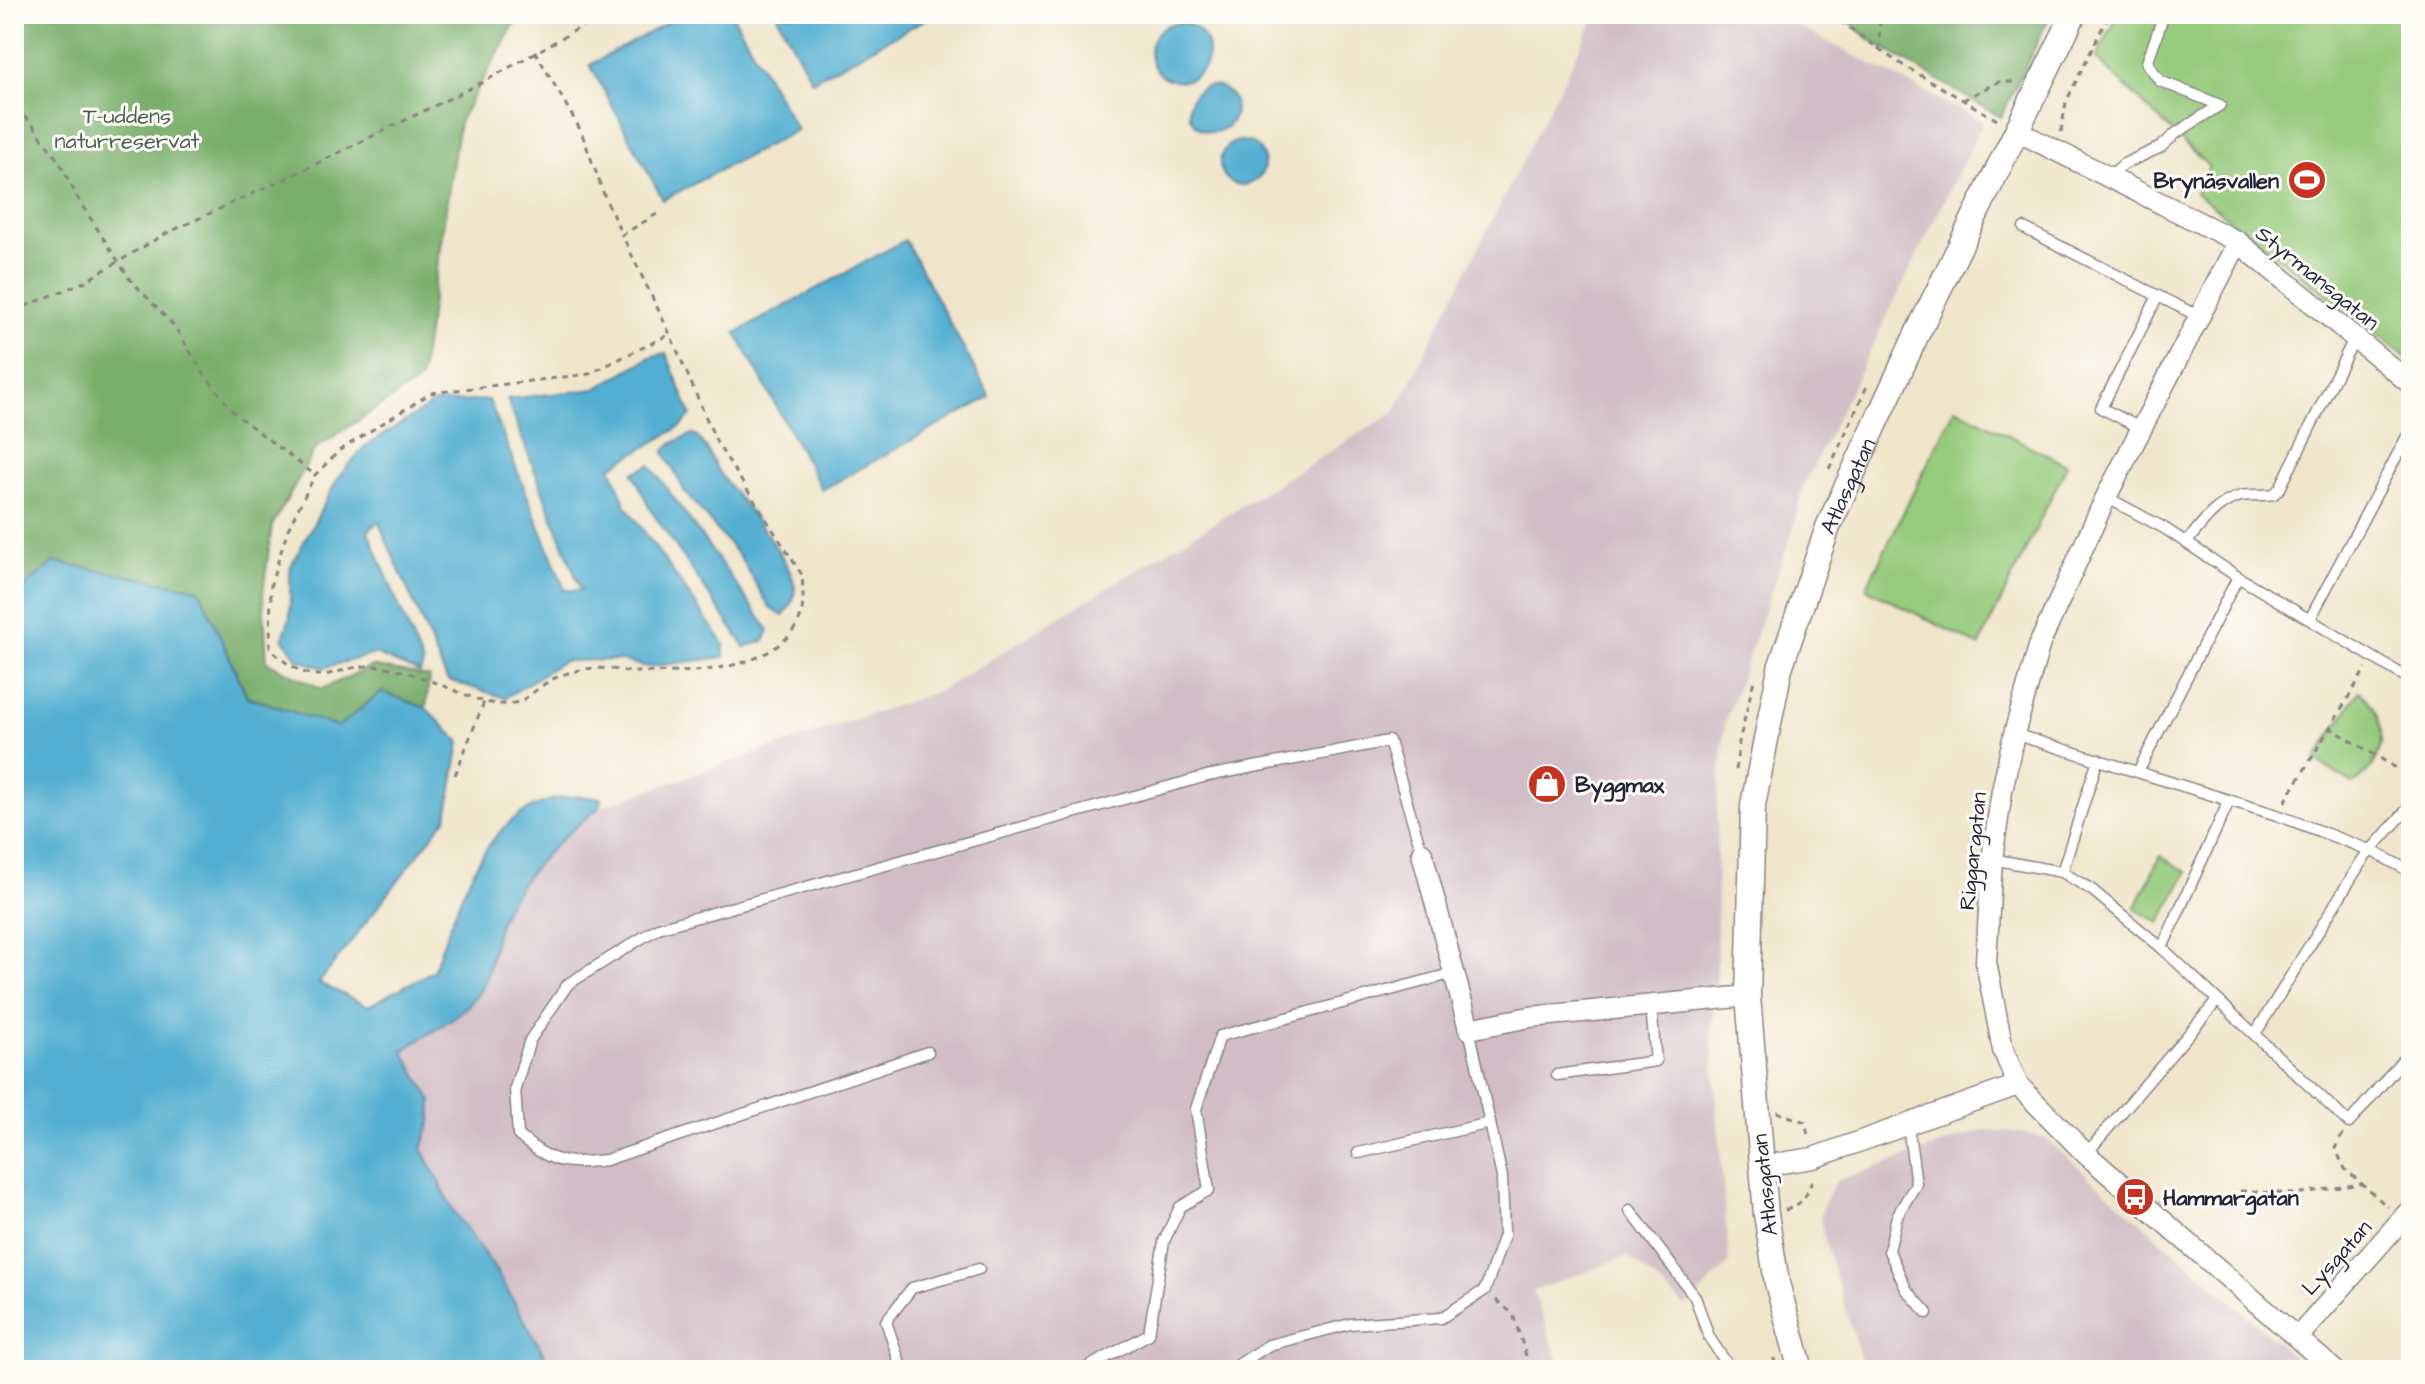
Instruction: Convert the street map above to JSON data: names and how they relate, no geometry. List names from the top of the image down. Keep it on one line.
{"streets":{"street":["Styrmansgatan","Atlasgatan","Riggargatan","Lysgatan"]},"crossings":[["Styrmansgatan","Atlasgatan"],["Styrmansgatan","Riggargatan"],["Riggargatan","Lysgatan"]],"parks":["T-uddens naturreservat"],"places":{"sports":["Brynäsvallen"],"shop":["Byggmax"],"bus stop":["Hammargatan"]}}
